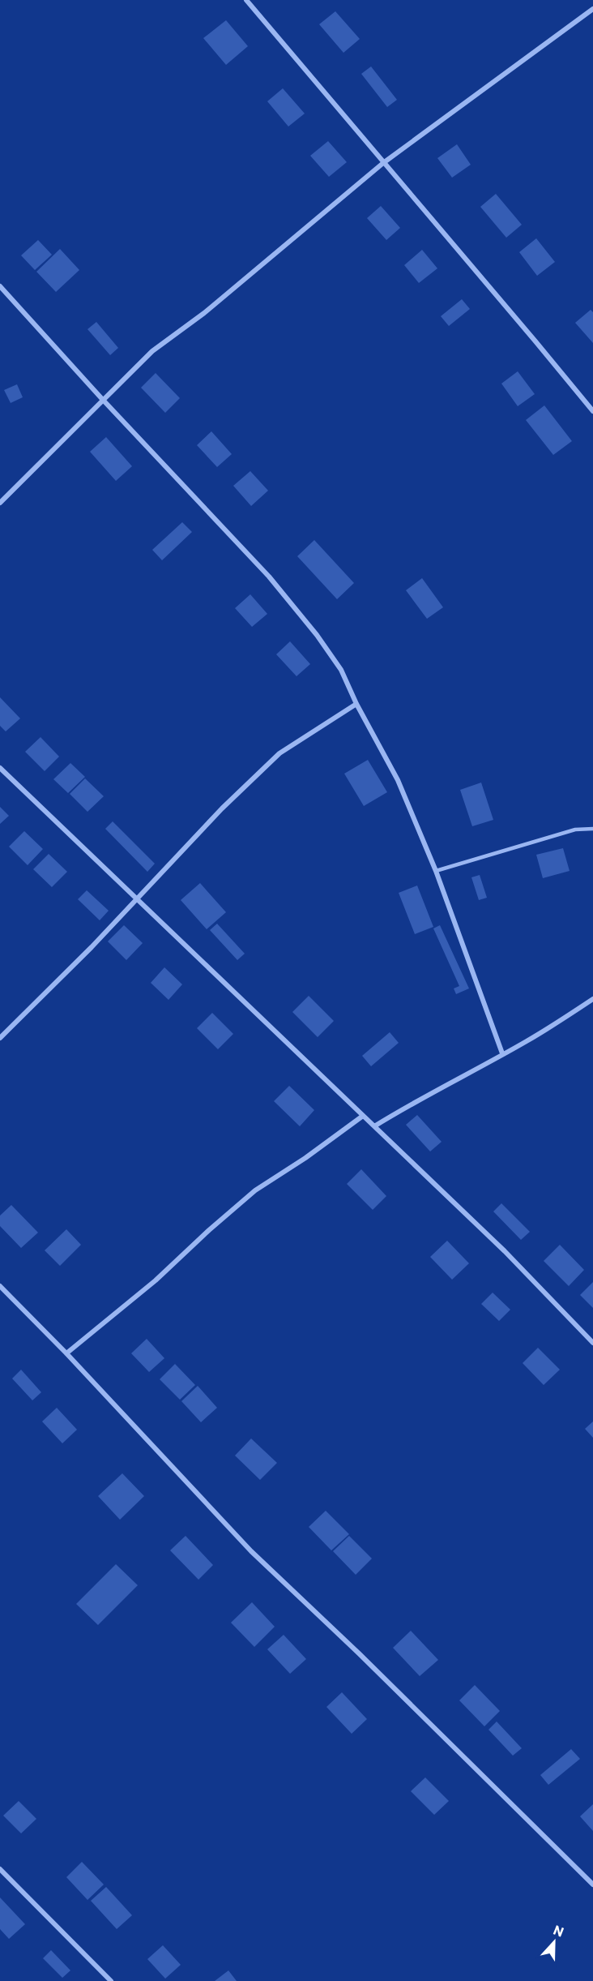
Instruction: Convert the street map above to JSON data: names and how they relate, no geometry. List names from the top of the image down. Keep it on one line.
{"north":"top"}
